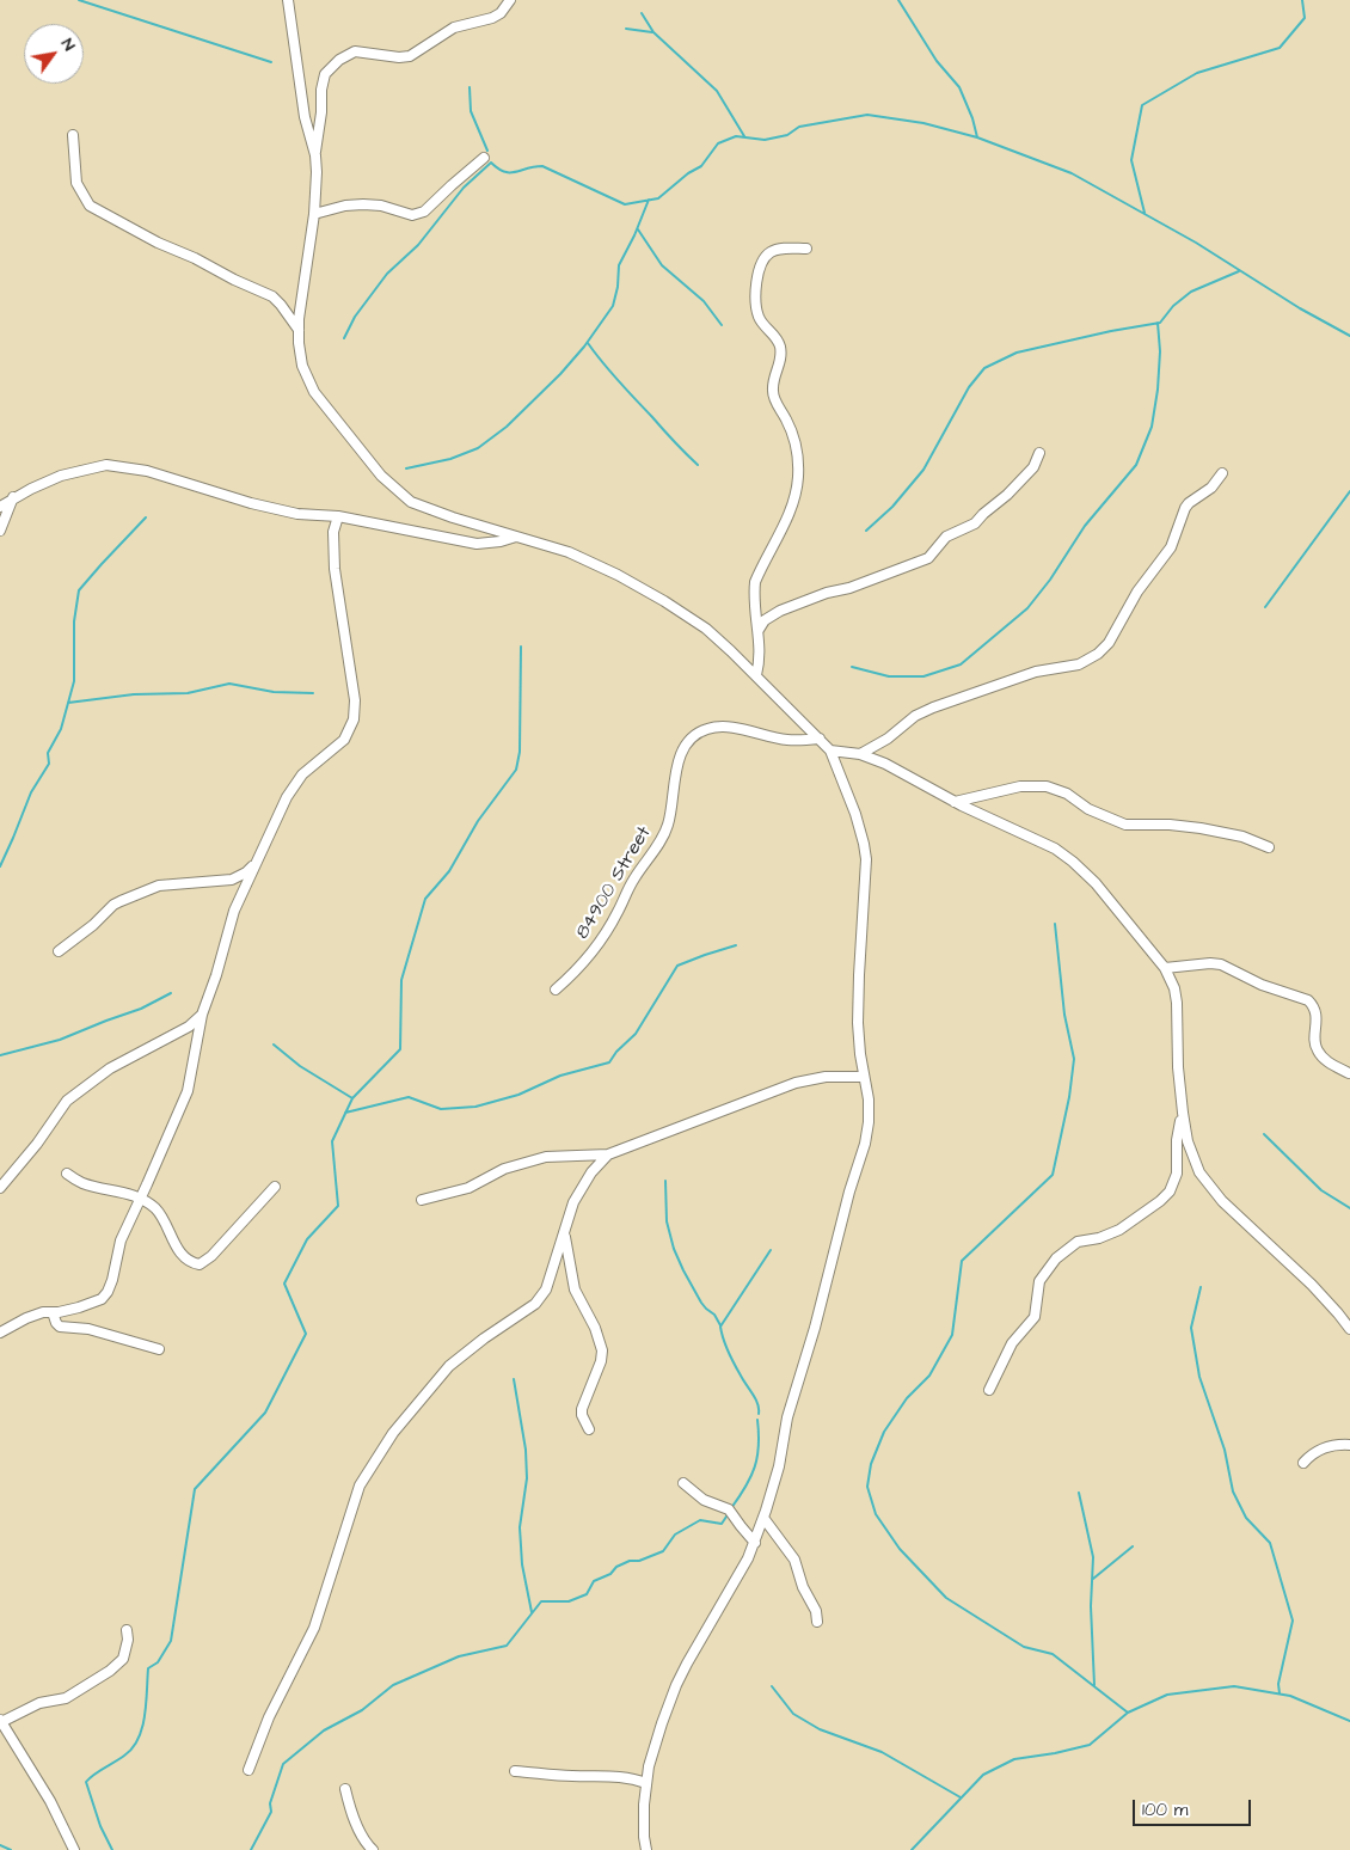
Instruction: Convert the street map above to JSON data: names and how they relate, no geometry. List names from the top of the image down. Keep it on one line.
{"streets":{"street":["84900 Street"]},"scale_bar":"100 m","north":"top right"}
